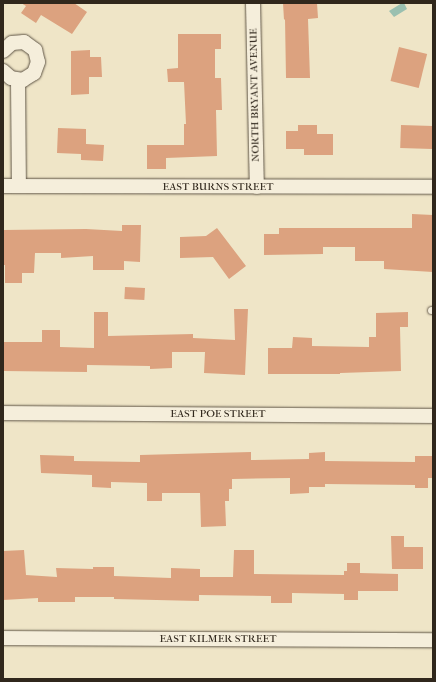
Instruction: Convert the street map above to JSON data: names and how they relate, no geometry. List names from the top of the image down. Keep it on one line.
{"streets":{"street":["NORTH BRYANT AVENUE","EAST BURNS STREET","EAST POE STREET","EAST KILMER STREET"]},"crossings":[["NORTH BRYANT AVENUE","EAST BURNS STREET"]]}
